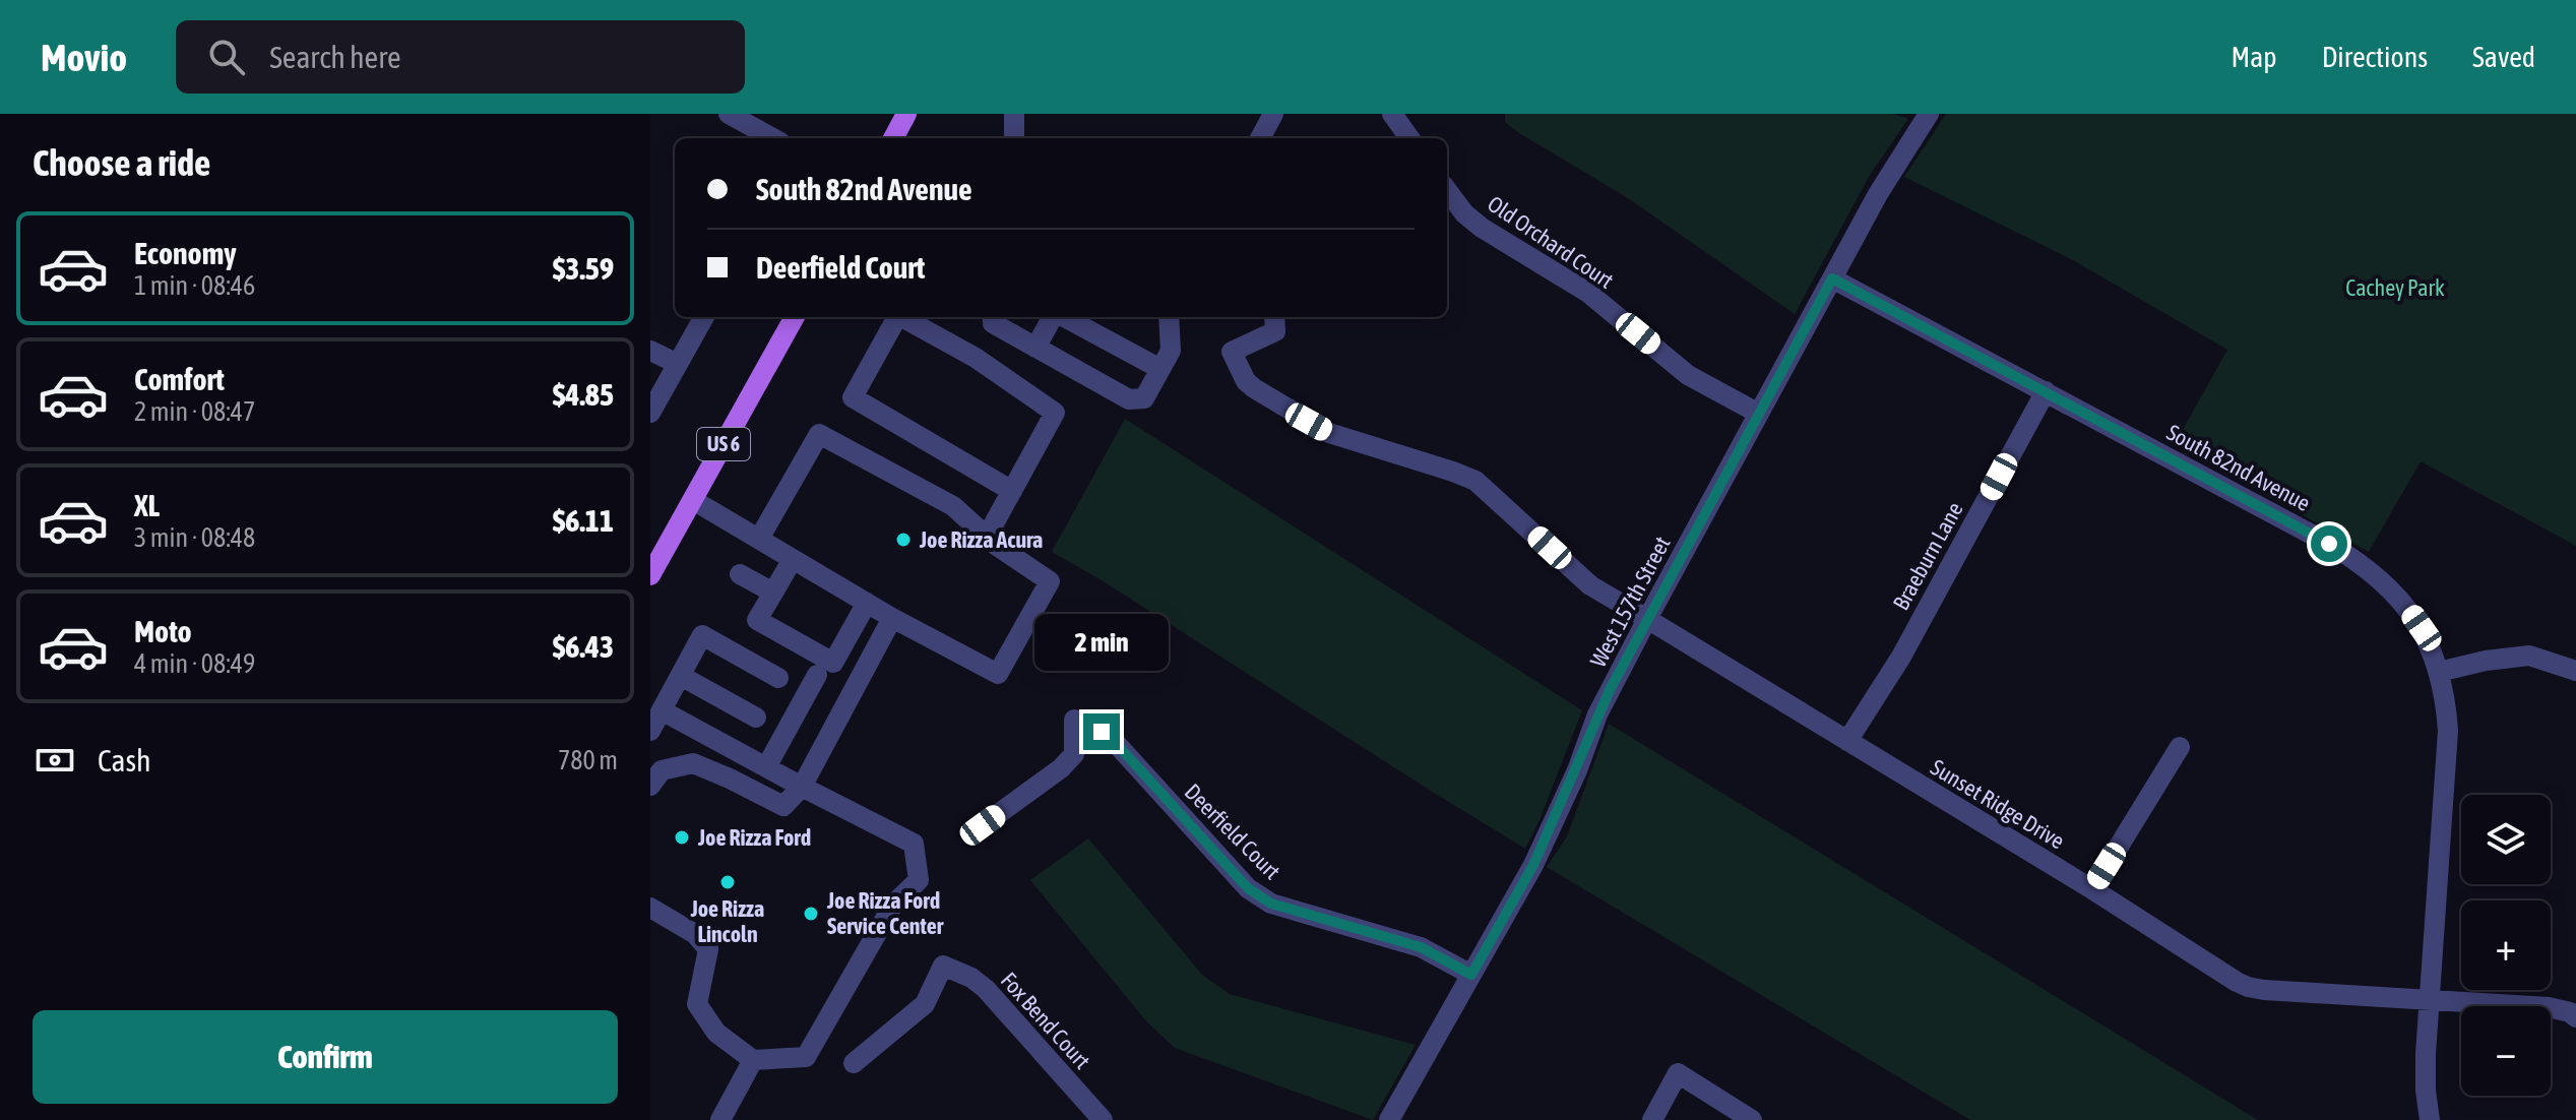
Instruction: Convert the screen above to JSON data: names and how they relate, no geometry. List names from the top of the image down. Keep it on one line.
{"streets":{"main road":["US 6"],"street":["Old Orchard Court","South 82nd Avenue","Braeburn Lane","West 157th Street","Sunset Ridge Drive","Deerfield Court","Fox Bend Court"]},"crossings":[["Old Orchard Court","West 157th Street"],["South 82nd Avenue","Braeburn Lane"],["South 82nd Avenue","West 157th Street"],["South 82nd Avenue","Sunset Ridge Drive"],["Braeburn Lane","Sunset Ridge Drive"],["West 157th Street","Sunset Ridge Drive"],["West 157th Street","Deerfield Court"]],"parks":["Cachey Park"],"places":["Joe Rizza Acura","Joe Rizza Ford","Joe Rizza Lincoln","Joe Rizza Ford Service Center"],"page":{"header":"Movio","search":"Search here","nav":["Map","Directions","Saved"],"heading":"Choose a ride","banner":["South 82nd Avenue","Deerfield Court"],"list":[{"name":"Economy","note":"1 min · 08:46","value":"$3.59"},{"name":"Comfort","note":"2 min · 08:47","value":"$4.85"},{"name":"XL","note":"3 min · 08:48","value":"$6.11"},{"name":"Moto","note":"4 min · 08:49","value":"$6.43"}],"bubble":"2 min","pay":["Cash","780 m"],"map_buttons":["+","−"],"buttons":"Confirm"}}
